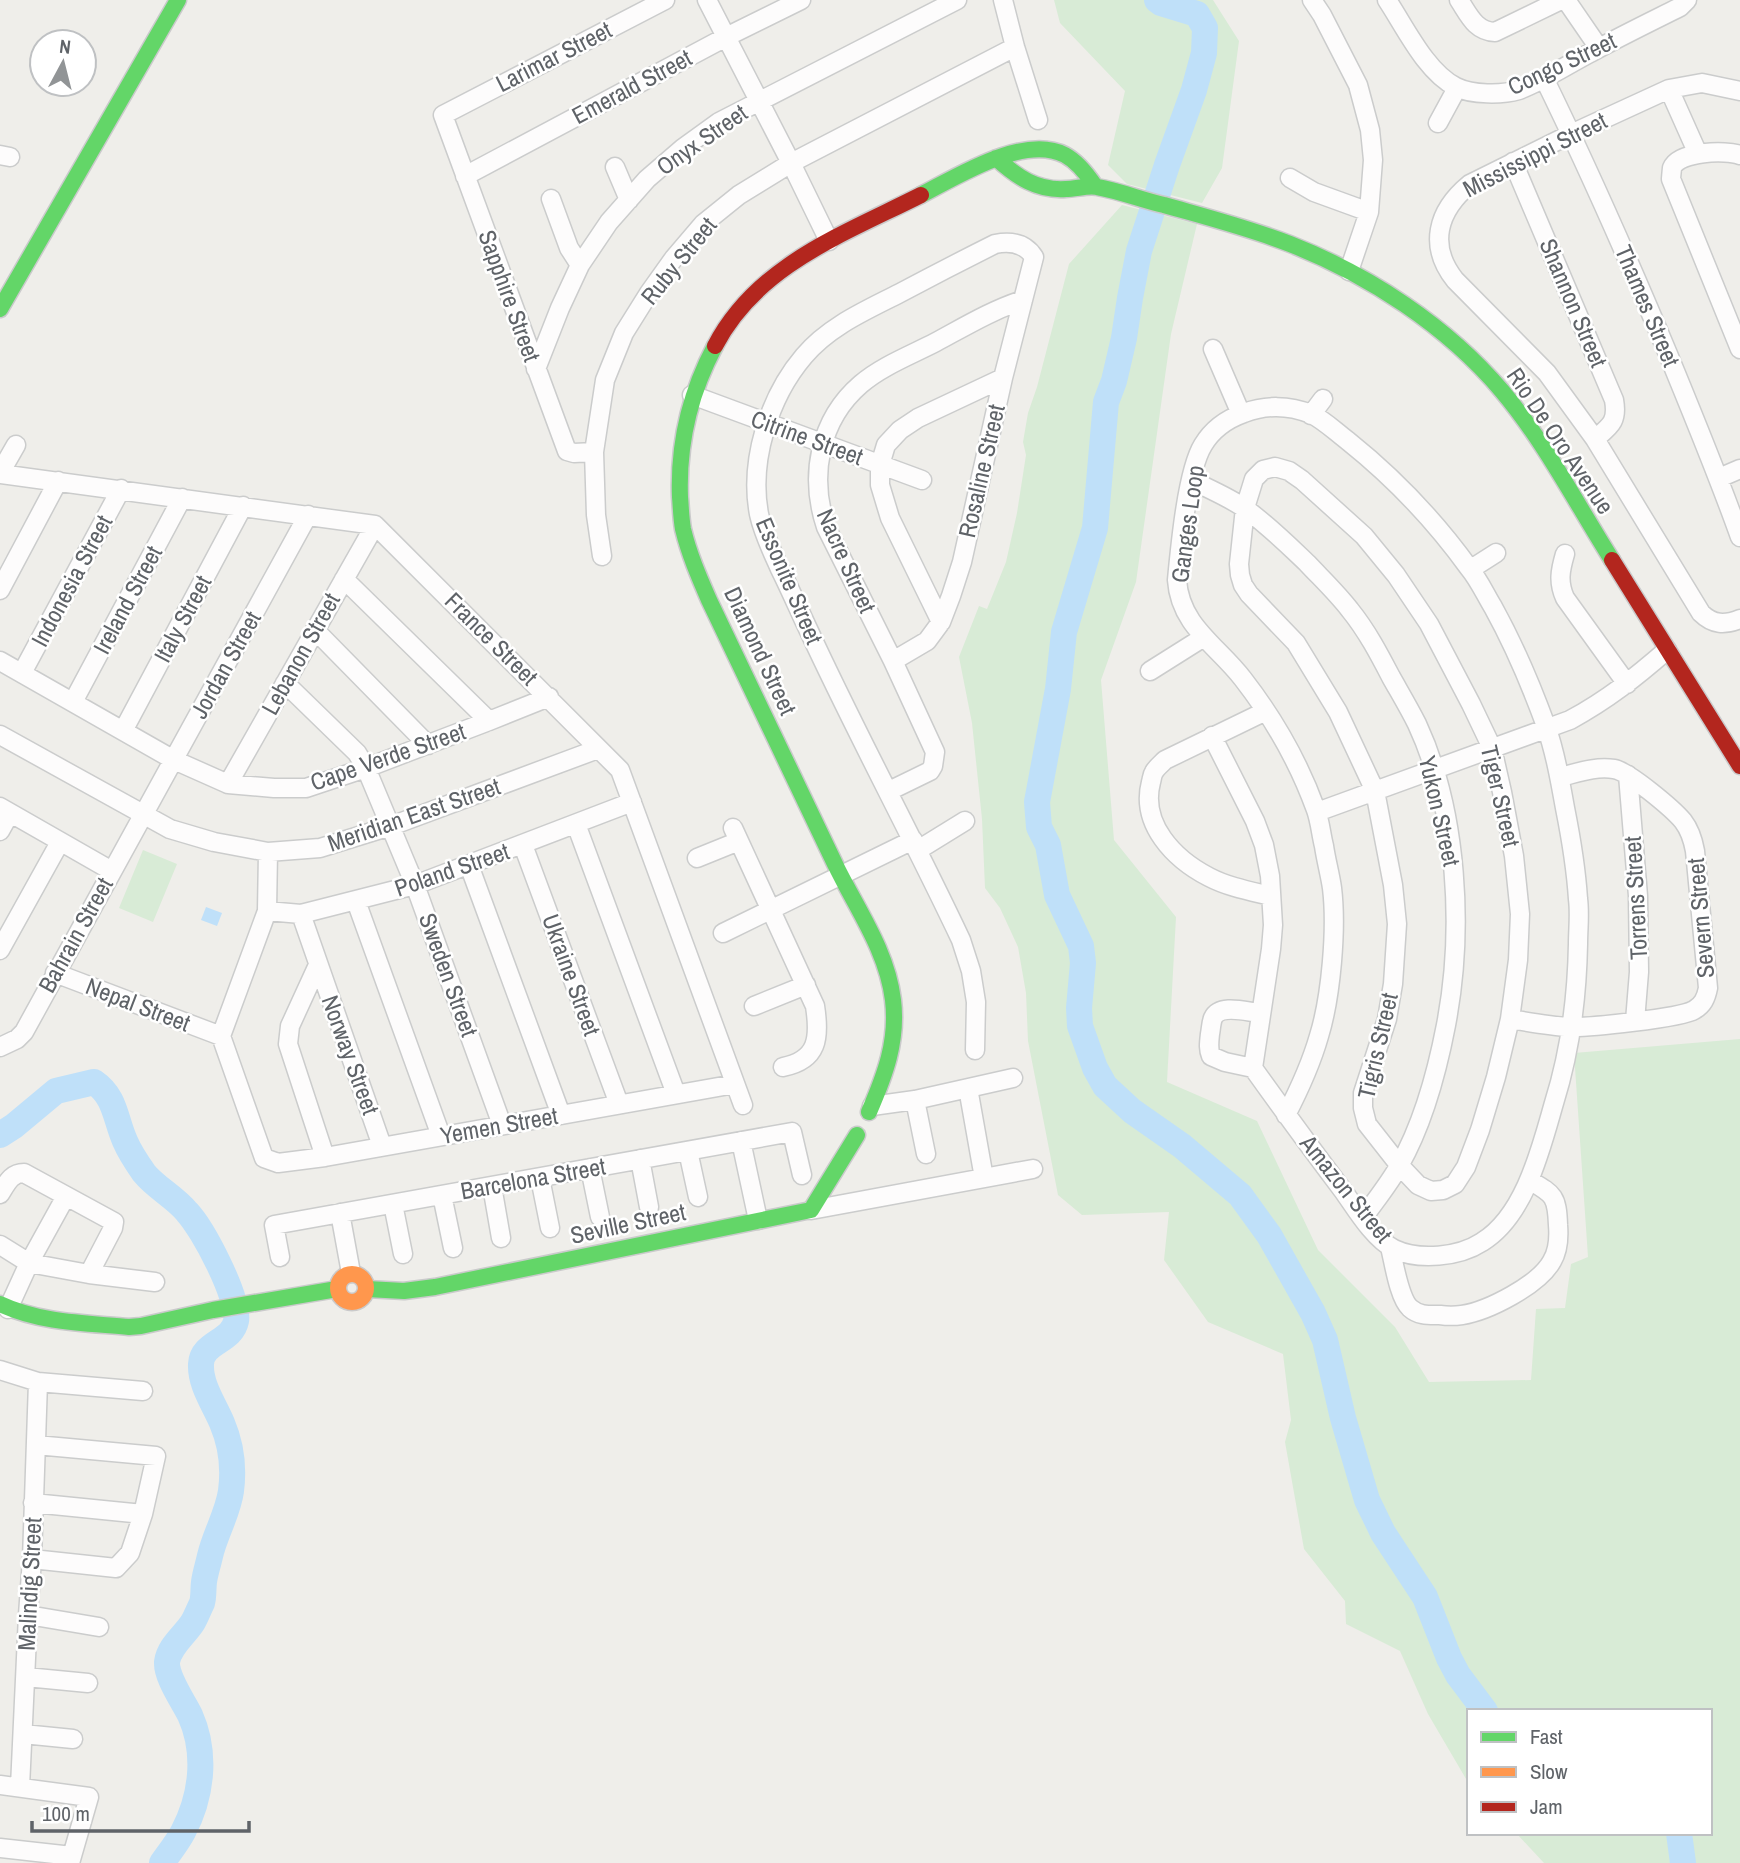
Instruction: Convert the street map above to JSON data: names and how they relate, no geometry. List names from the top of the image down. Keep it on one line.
{"streets":{"street":["Larimar Street","Congo Street","Emerald Street","Onyx Street","Mississippi Street","Ruby Street","Sapphire Street","Shannon Street","Thames Street","Citrine Street","Rio De Oro Avenue","Rosaline Street","Ganges Loop","Nacre Street","Indonesia Street","Essonite Street","Ireland Street","Italy Street","France Street","Diamond Street","Lebanon Street","Jordan Street","Cape Verde Street","Tiger Street","Yukon Street","Meridian East Street","Poland Street","Torrens Street","Severn Street","Bahrain Street","Sweden Street","Ukraine Street","Nepal Street","Tigris Street","Norway Street","Yemen Street","Barcelona Street","Amazon Street","Seville Street","Malindig Street"]},"crossings":[["Larimar Street","Sapphire Street"],["Congo Street","Thames Street"],["Emerald Street","Sapphire Street"],["Onyx Street","Sapphire Street"],["Mississippi Street","Shannon Street"],["Mississippi Street","Thames Street"],["Ruby Street","Sapphire Street"],["Citrine Street","Nacre Street"],["Citrine Street","Essonite Street"],["Citrine Street","Diamond Street"],["Rosaline Street","Nacre Street"],["Rosaline Street","Essonite Street"],["Ganges Loop","Yukon Street"],["Ganges Loop","Amazon Street"],["Nacre Street","Essonite Street"],["Indonesia Street","Cape Verde Street"],["Ireland Street","Cape Verde Street"],["Italy Street","Cape Verde Street"],["France Street","Lebanon Street"],["France Street","Cape Verde Street"],["France Street","Meridian East Street"],["France Street","Poland Street"],["France Street","Yemen Street"],["Lebanon Street","Cape Verde Street"],["Lebanon Street","Sweden Street"],["Jordan Street","Cape Verde Street"],["Jordan Street","Meridian East Street"],["Jordan Street","Bahrain Street"],["Cape Verde Street","Sweden Street"],["Tiger Street","Yukon Street"],["Tiger Street","Severn Street"],["Tiger Street","Tigris Street"],["Yukon Street","Tigris Street"],["Yukon Street","Amazon Street"],["Meridian East Street","Bahrain Street"],["Meridian East Street","Sweden Street"],["Poland Street","Sweden Street"],["Poland Street","Ukraine Street"],["Poland Street","Norway Street"],["Torrens Street","Severn Street"],["Severn Street","Amazon Street"],["Bahrain Street","Nepal Street"],["Sweden Street","Yemen Street"],["Ukraine Street","Yemen Street"],["Nepal Street","Yemen Street"],["Norway Street","Yemen Street"]],"legend":["Fast","Slow","Jam"],"scale_bar":"100 m","north":"top"}
